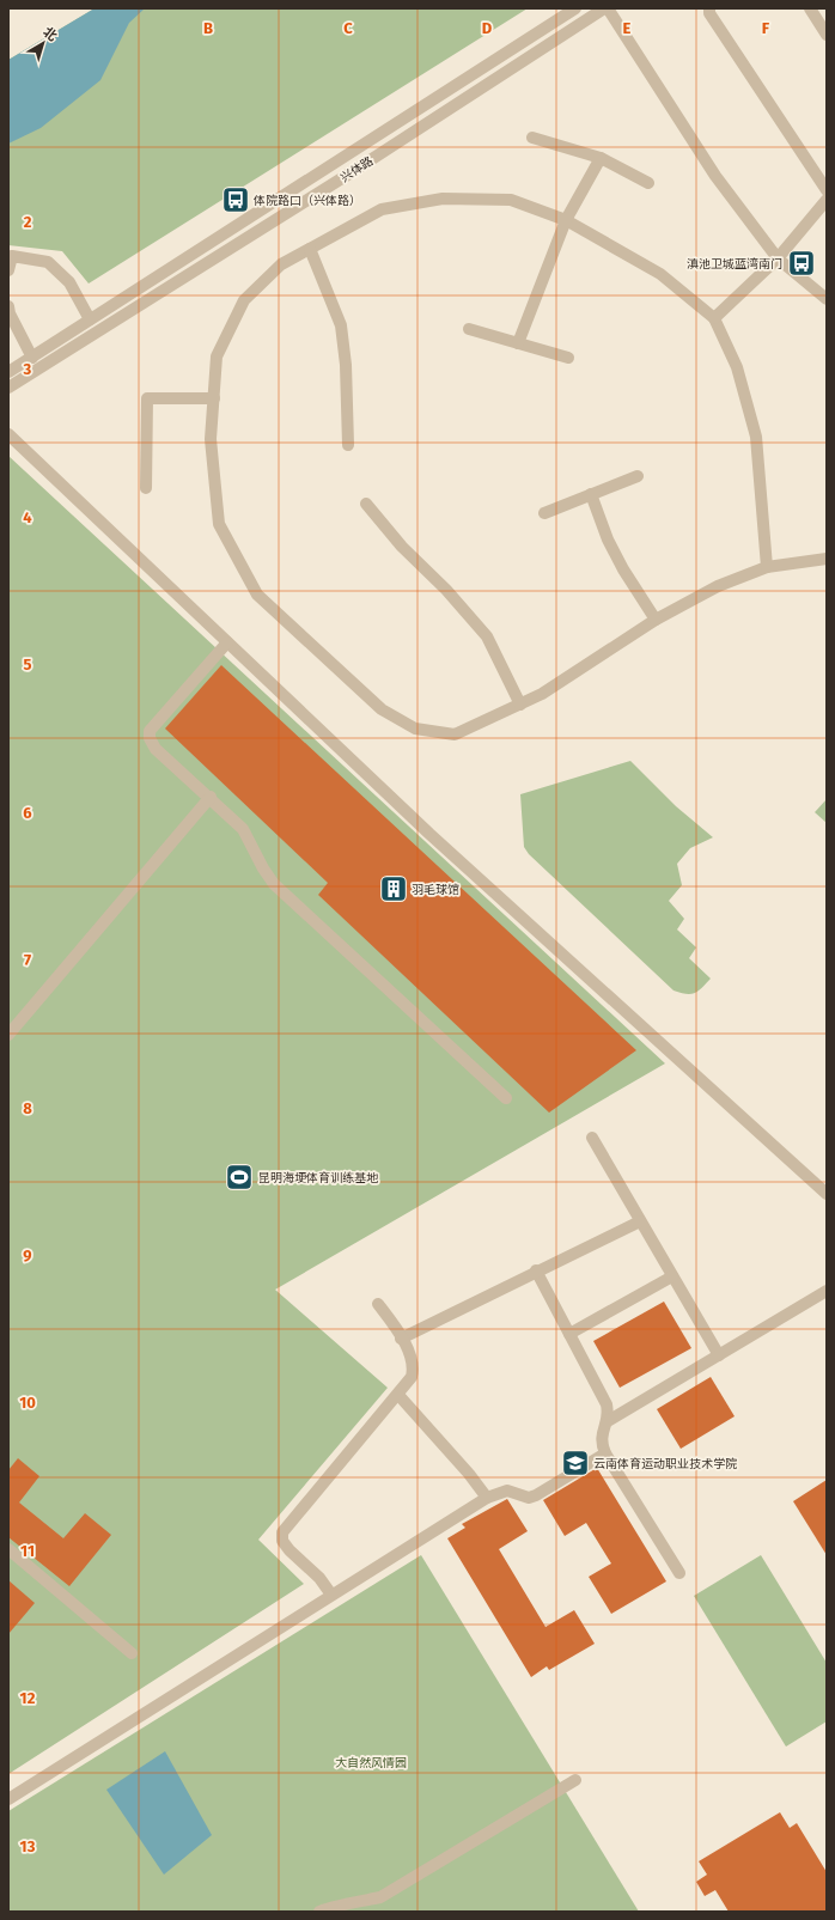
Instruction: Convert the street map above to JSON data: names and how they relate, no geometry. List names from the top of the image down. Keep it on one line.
{"streets":{"street":["兴体路"]},"parks":["大自然风情园"],"places":{"bus stop":["体院路口（兴体路）","滇池卫城蓝湾南门"],"building":["羽毛球馆"],"sports":["昆明海埂体育训练基地"],"school or university":["云南体育运动职业技术学院"]},"north":"top right","grid":{"columns":["B","C","D","E","F"],"rows":["2","3","4","5","6","7","8","9","10","11","12","13"]}}
